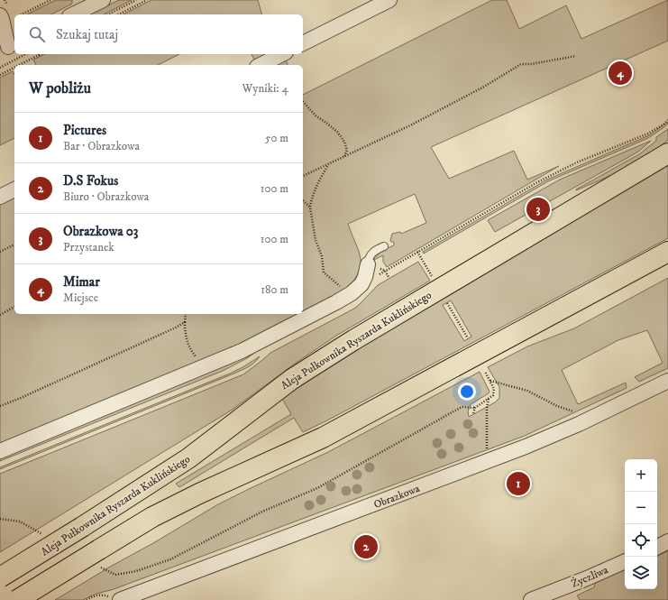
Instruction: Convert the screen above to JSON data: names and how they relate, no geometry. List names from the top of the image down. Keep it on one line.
{"streets":{"main road":["Aleja Pułkownika Ryszarda Kuklińskiego"],"street":["Obrazkowa","Życzliwa"]},"page":{"search":"Szukaj tutaj","pins":["4","3","1","2"],"heading":["W pobliżu","Wyniki: 4"],"list":[{"mark":"1","name":"Pictures","note":"Bar · Obrazkowa","value":"50 m"},{"mark":"2","name":"D.S Fokus","note":"Biuro · Obrazkowa","value":"100 m"},{"mark":"3","name":"Obrazkowa 03","note":"Przystanek","value":"100 m"},{"mark":"4","name":"Mimar","note":"Miejsce","value":"180 m"}],"map_buttons":["+","−"]}}
